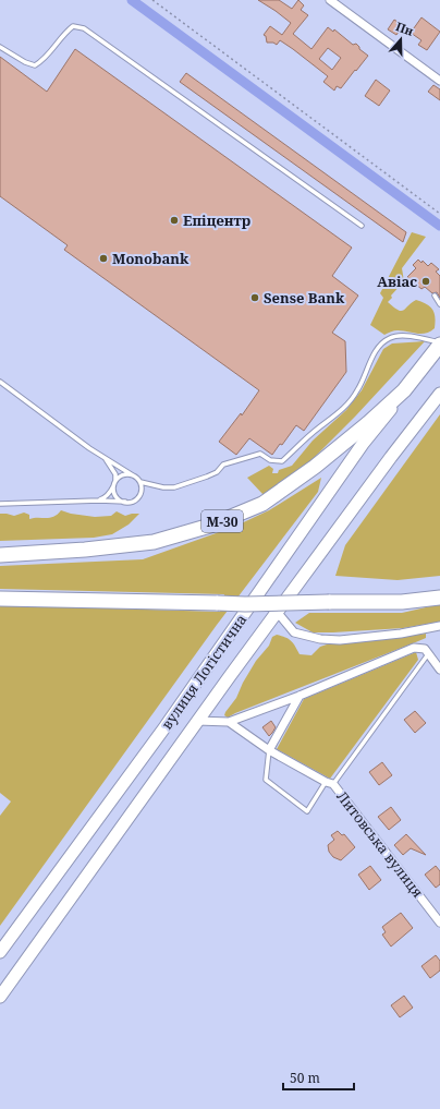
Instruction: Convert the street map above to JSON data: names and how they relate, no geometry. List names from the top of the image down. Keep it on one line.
{"streets":{"highway":["М-30"],"main road":["вулиця Логістична"],"street":["Литовська вулиця"]},"crossings":[["М-30","вулиця Логістична"]],"places":["Епіцентр","Monobank","Авіас","Sense Bank"],"scale_bar":"50 m","north":"top"}
